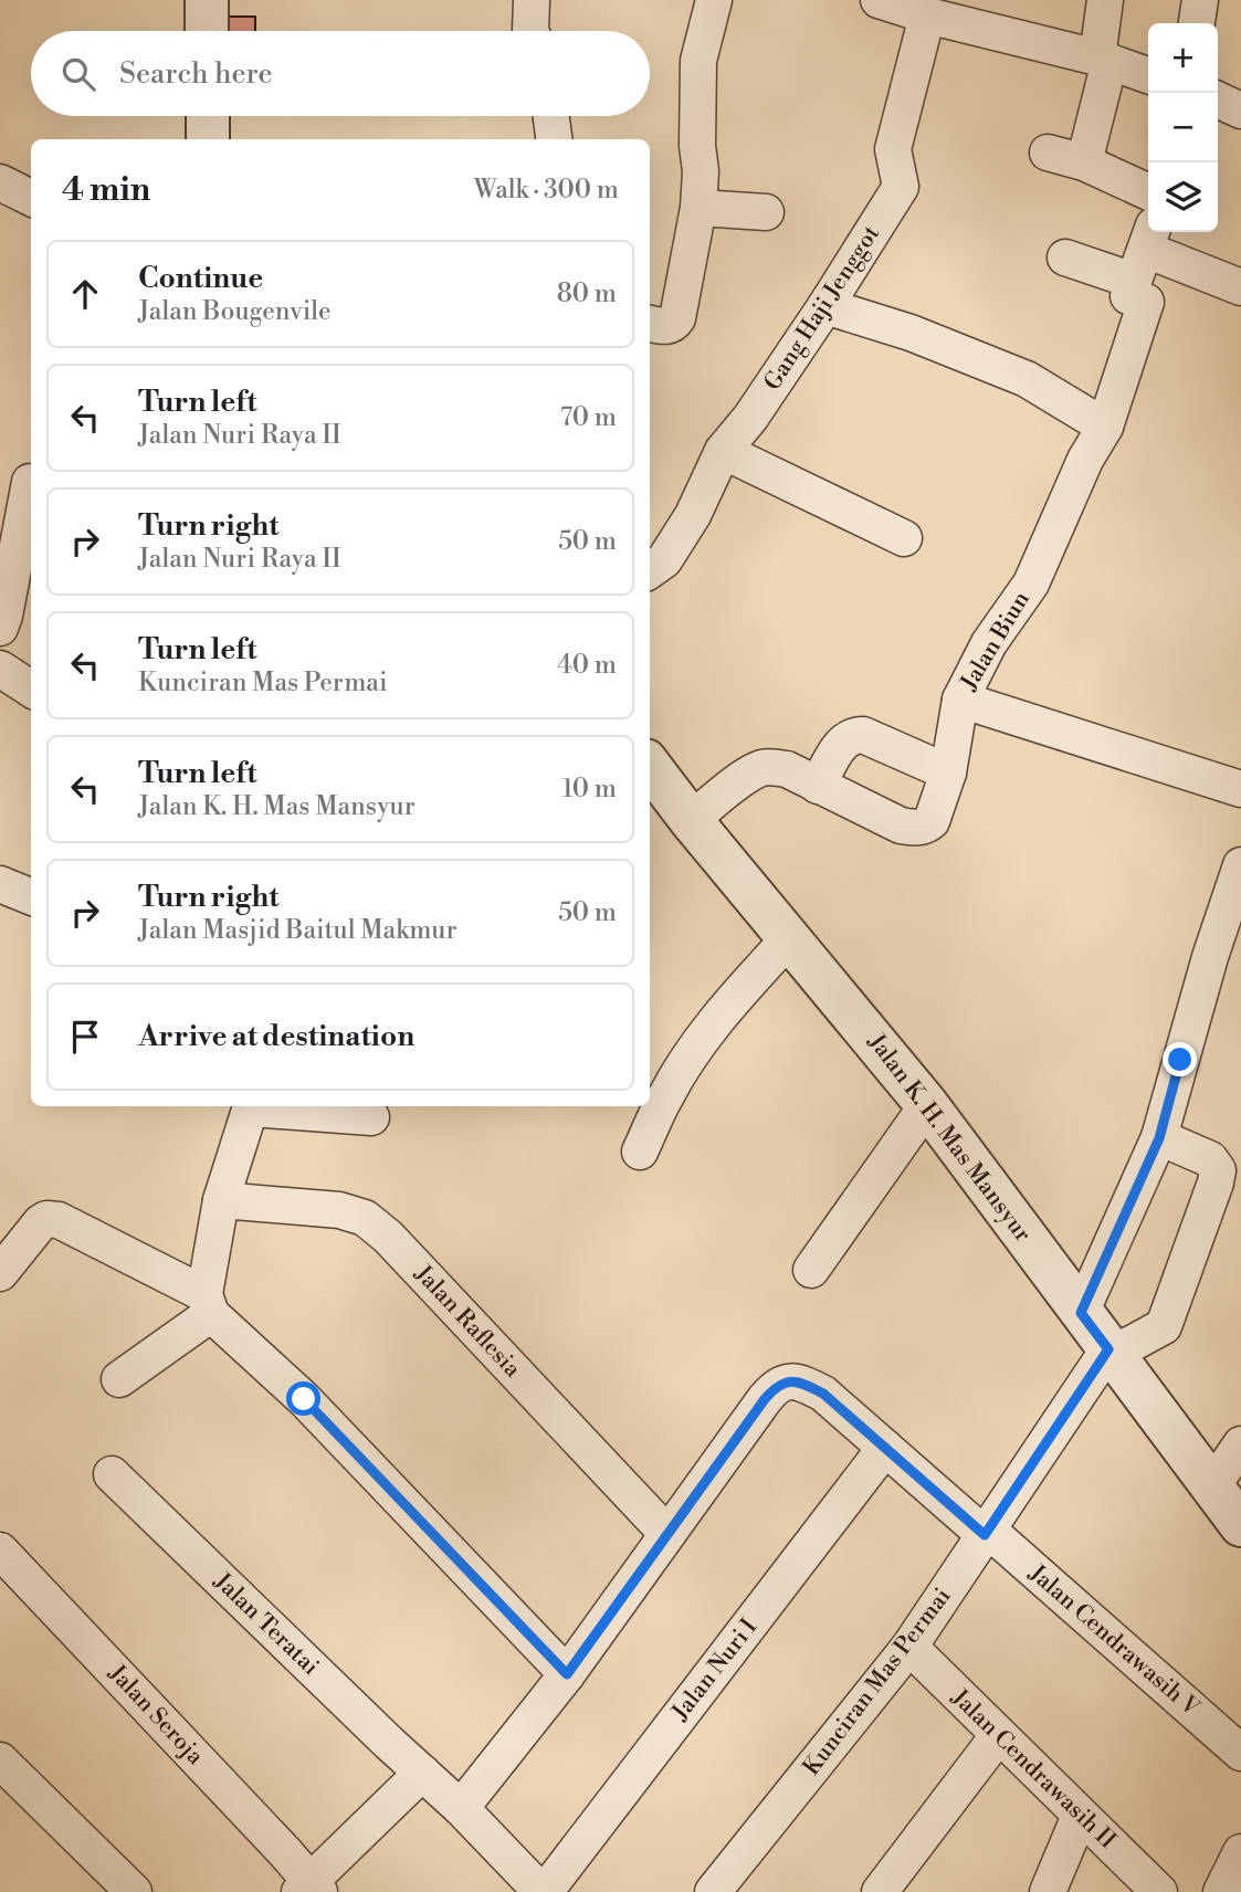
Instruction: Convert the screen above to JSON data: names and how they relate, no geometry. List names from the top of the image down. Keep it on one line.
{"streets":{"street":["Gang Haji Jenggot","Jalan Biun","Jalan K. H. Mas Mansyur","Jalan Raflesia","Jalan Teratai","Jalan Cendrawasih V","Jalan Nuri I","Kunciran Mas Permai","Jalan Seroja","Jalan Cendrawasih II"]},"crossings":[["Jalan Biun","Jalan K. H. Mas Mansyur"],["Jalan K. H. Mas Mansyur","Kunciran Mas Permai"],["Jalan Raflesia","Jalan Cendrawasih V"],["Jalan Teratai","Jalan Cendrawasih V"],["Jalan Teratai","Jalan Nuri I"],["Jalan Cendrawasih V","Jalan Nuri I"],["Jalan Cendrawasih V","Kunciran Mas Permai"],["Kunciran Mas Permai","Jalan Cendrawasih II"]],"page":{"map_buttons":["+","−"],"search":"Search here","heading":["4 min","Walk · 300 m"],"list":[["Continue","Jalan Bougenvile","80 m"],["Turn left","Jalan Nuri Raya II","70 m"],["Turn right","Jalan Nuri Raya II","50 m"],["Turn left","Kunciran Mas Permai","40 m"],["Turn left","Jalan K. H. Mas Mansyur","10 m"],["Turn right","Jalan Masjid Baitul Makmur","50 m"],"Arrive at destination"]}}
